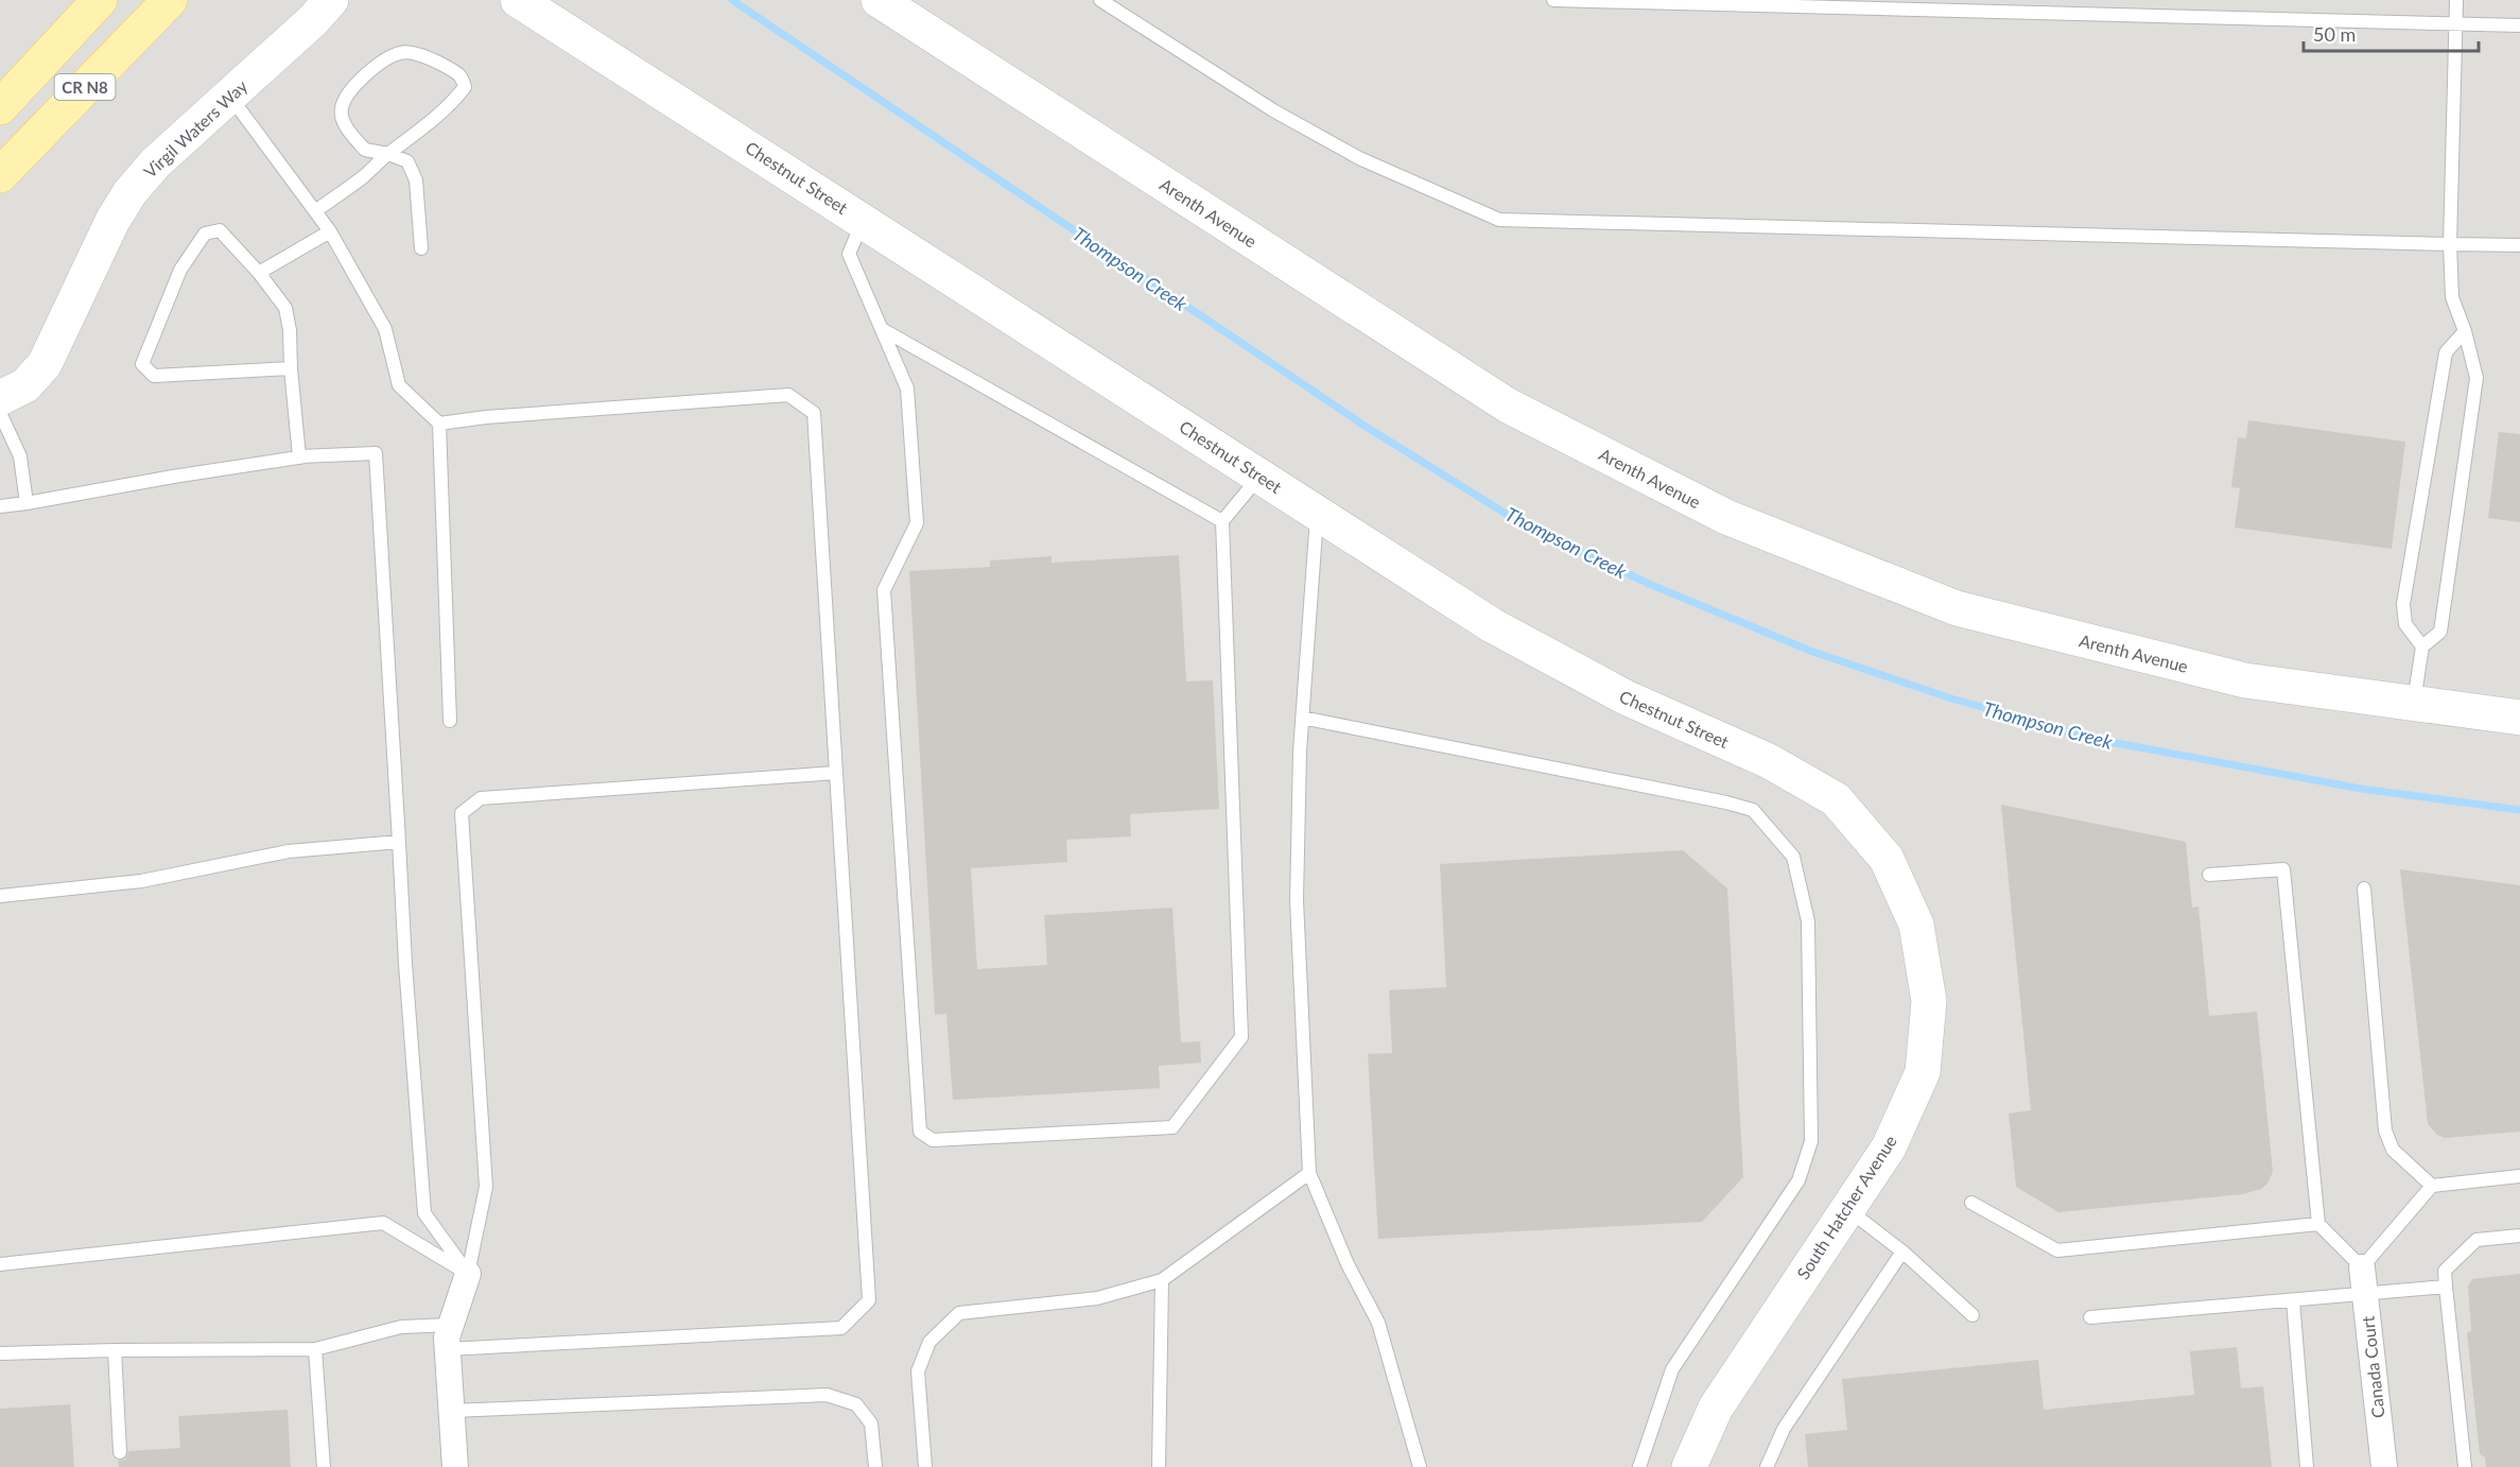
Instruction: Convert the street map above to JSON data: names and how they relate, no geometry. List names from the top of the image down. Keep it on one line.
{"streets":{"main road":["CR N8"],"street":["Virgil Waters Way","Chestnut Street","Arenth Avenue","South Hatcher Avenue","Canada Court"]},"crossings":[["Chestnut Street","South Hatcher Avenue"]],"water":["Thompson Creek"],"scale_bar":"50 m"}
